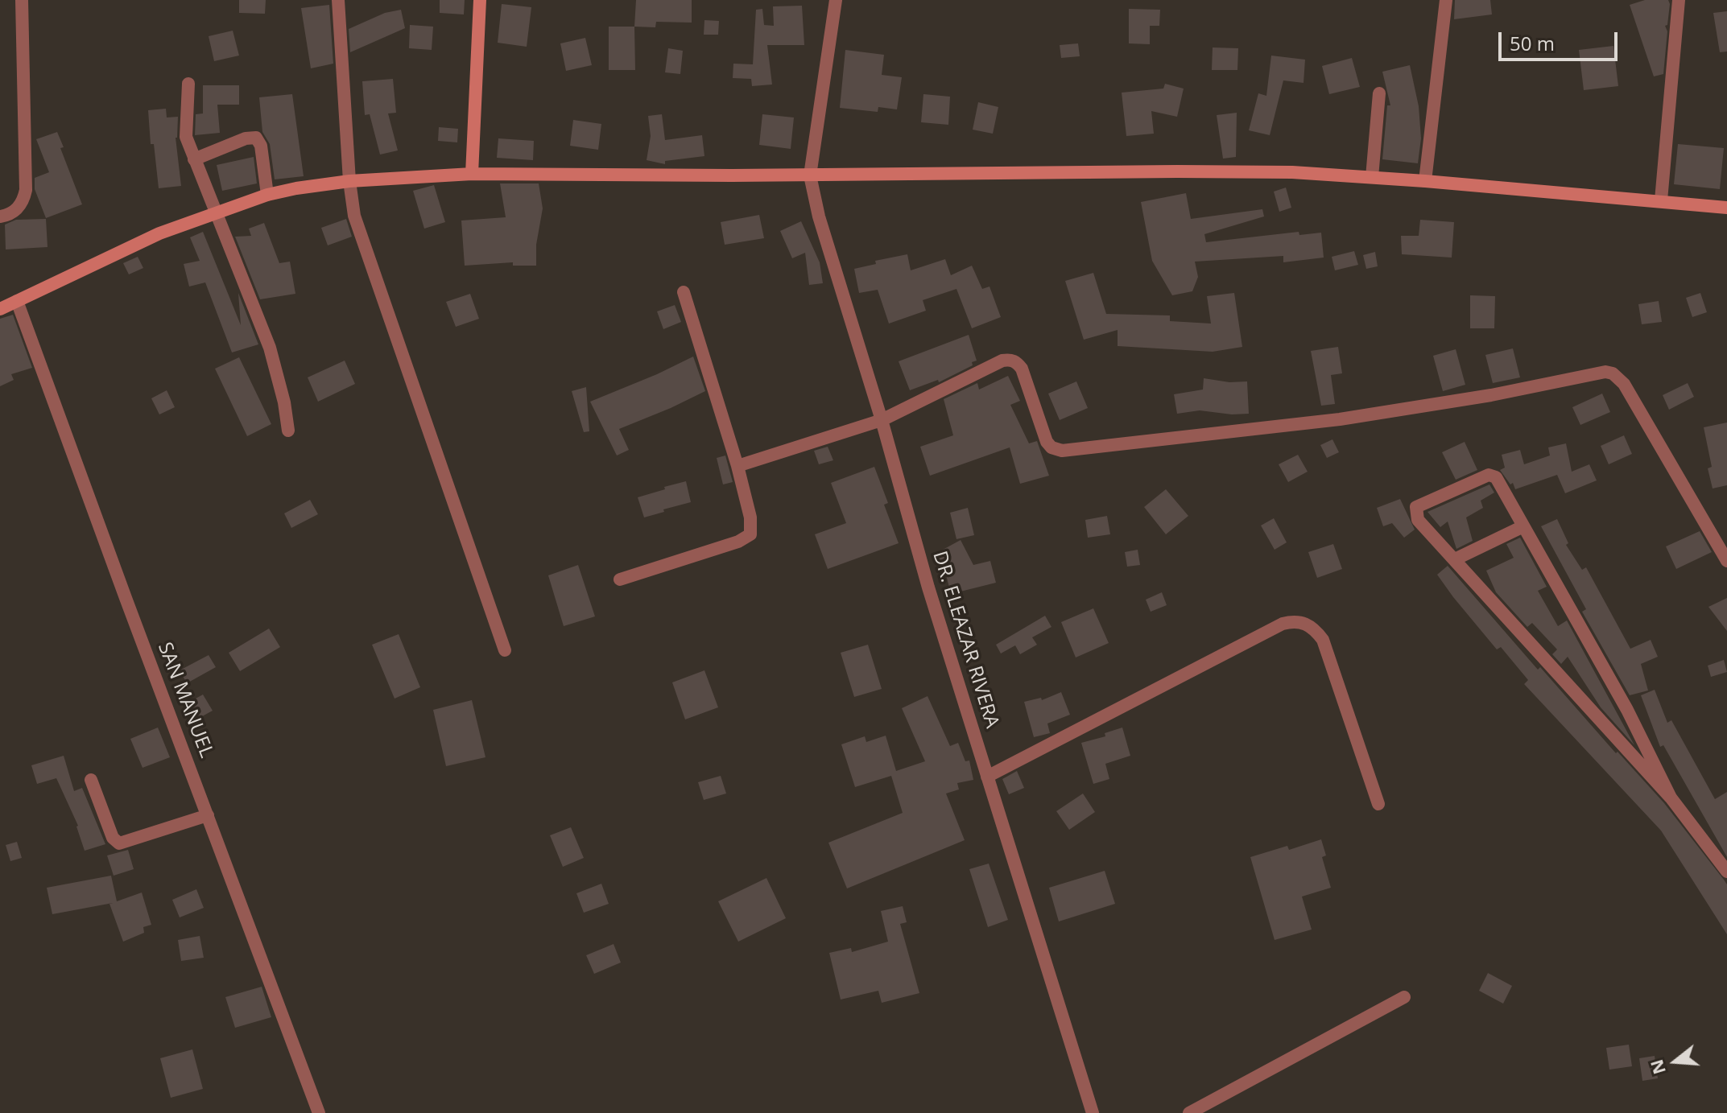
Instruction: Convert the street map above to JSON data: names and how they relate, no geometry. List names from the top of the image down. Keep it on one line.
{"streets":{"street":["DR. ELEAZAR RIVERA","SAN MANUEL"]},"scale_bar":"50 m","north":"left"}
